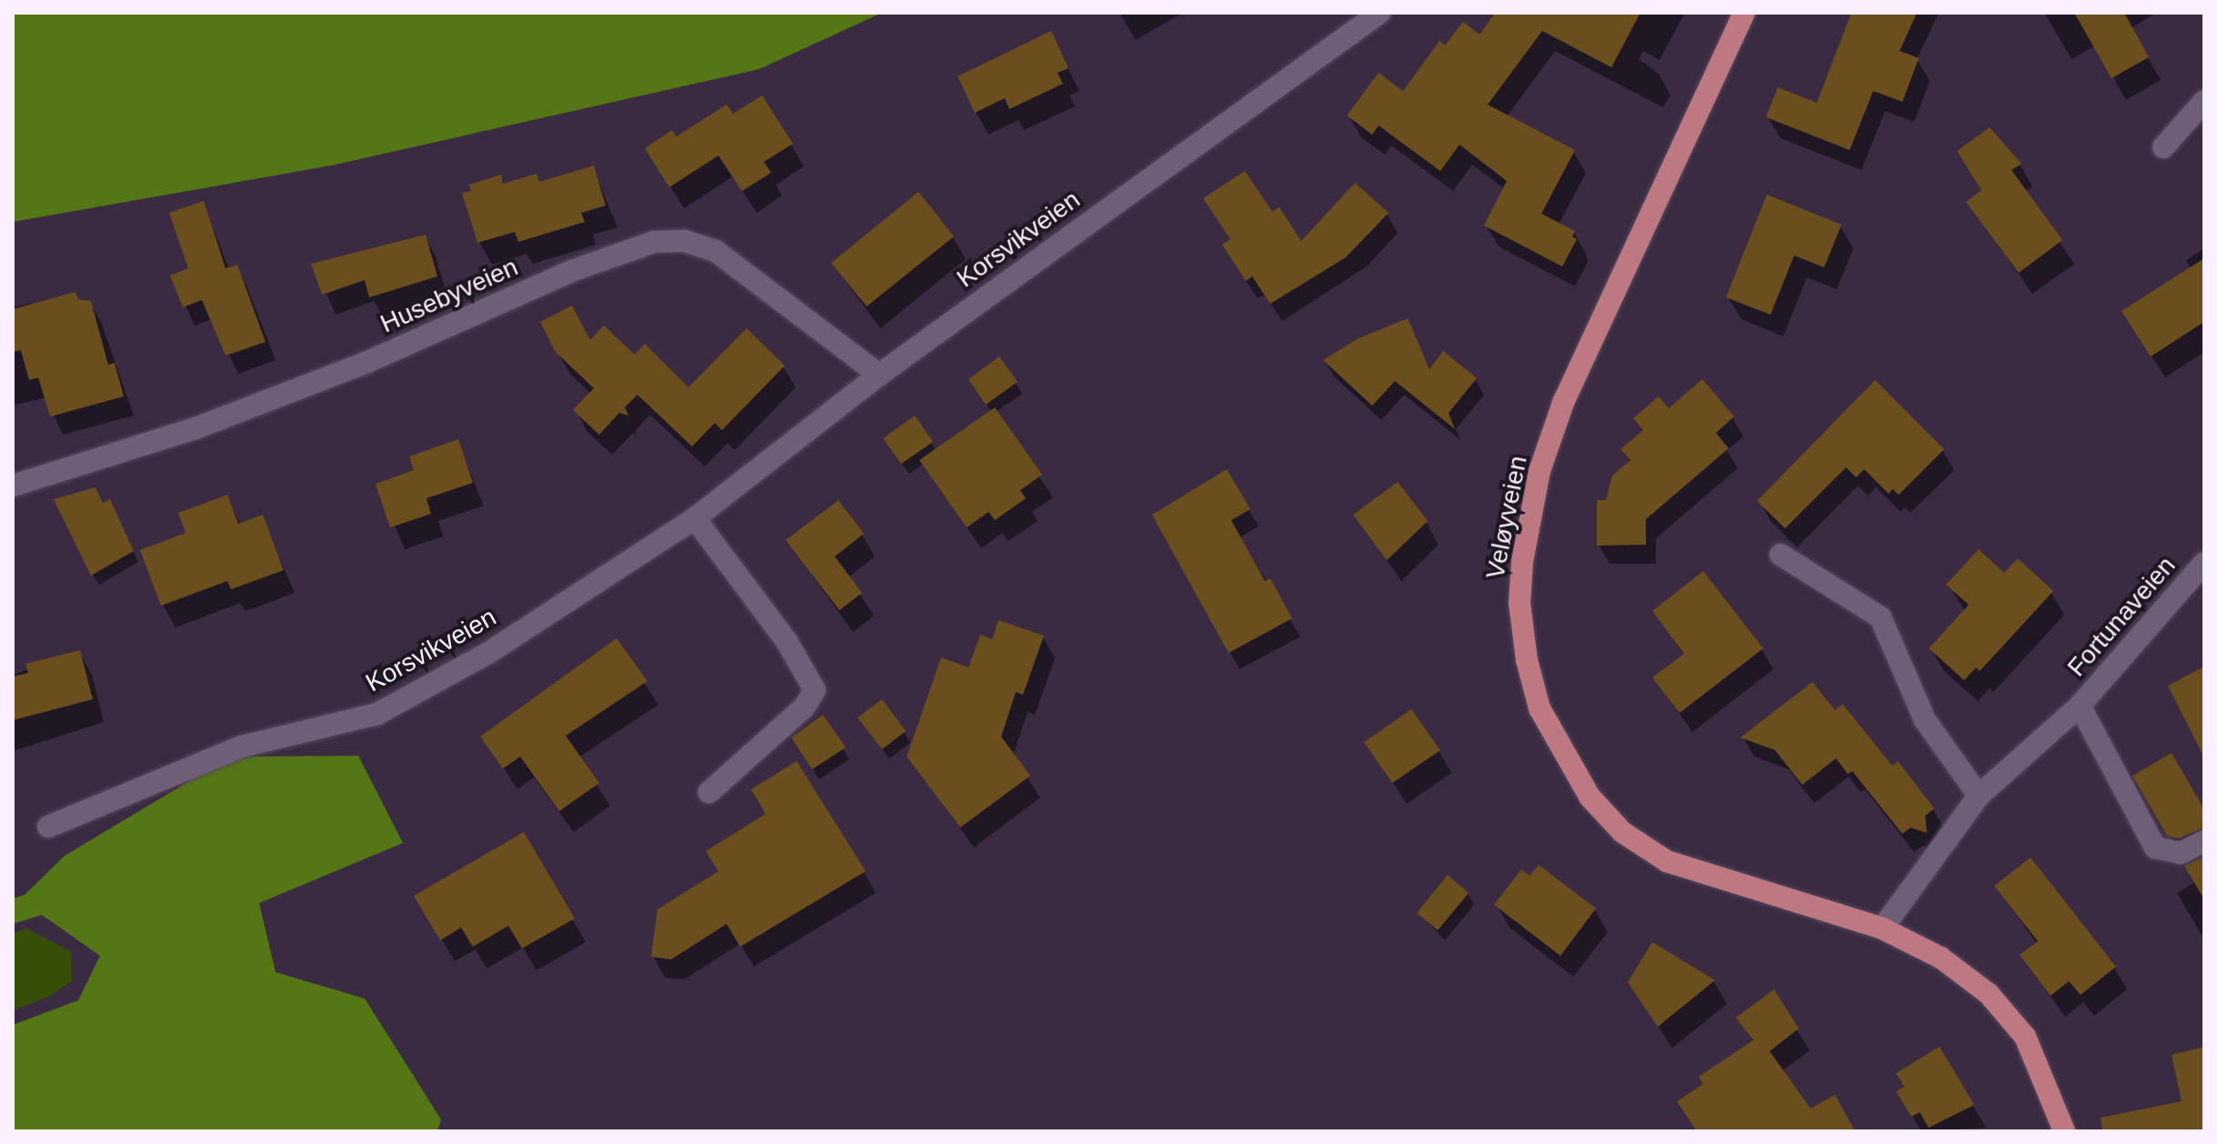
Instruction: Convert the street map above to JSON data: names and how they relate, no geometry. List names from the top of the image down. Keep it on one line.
{"streets":{"main road":["Veløyveien"],"street":["Korsvikveien","Husebyveien","Fortunaveien"]},"crossings":[["Korsvikveien","Husebyveien"],["Veløyveien","Fortunaveien"]]}
